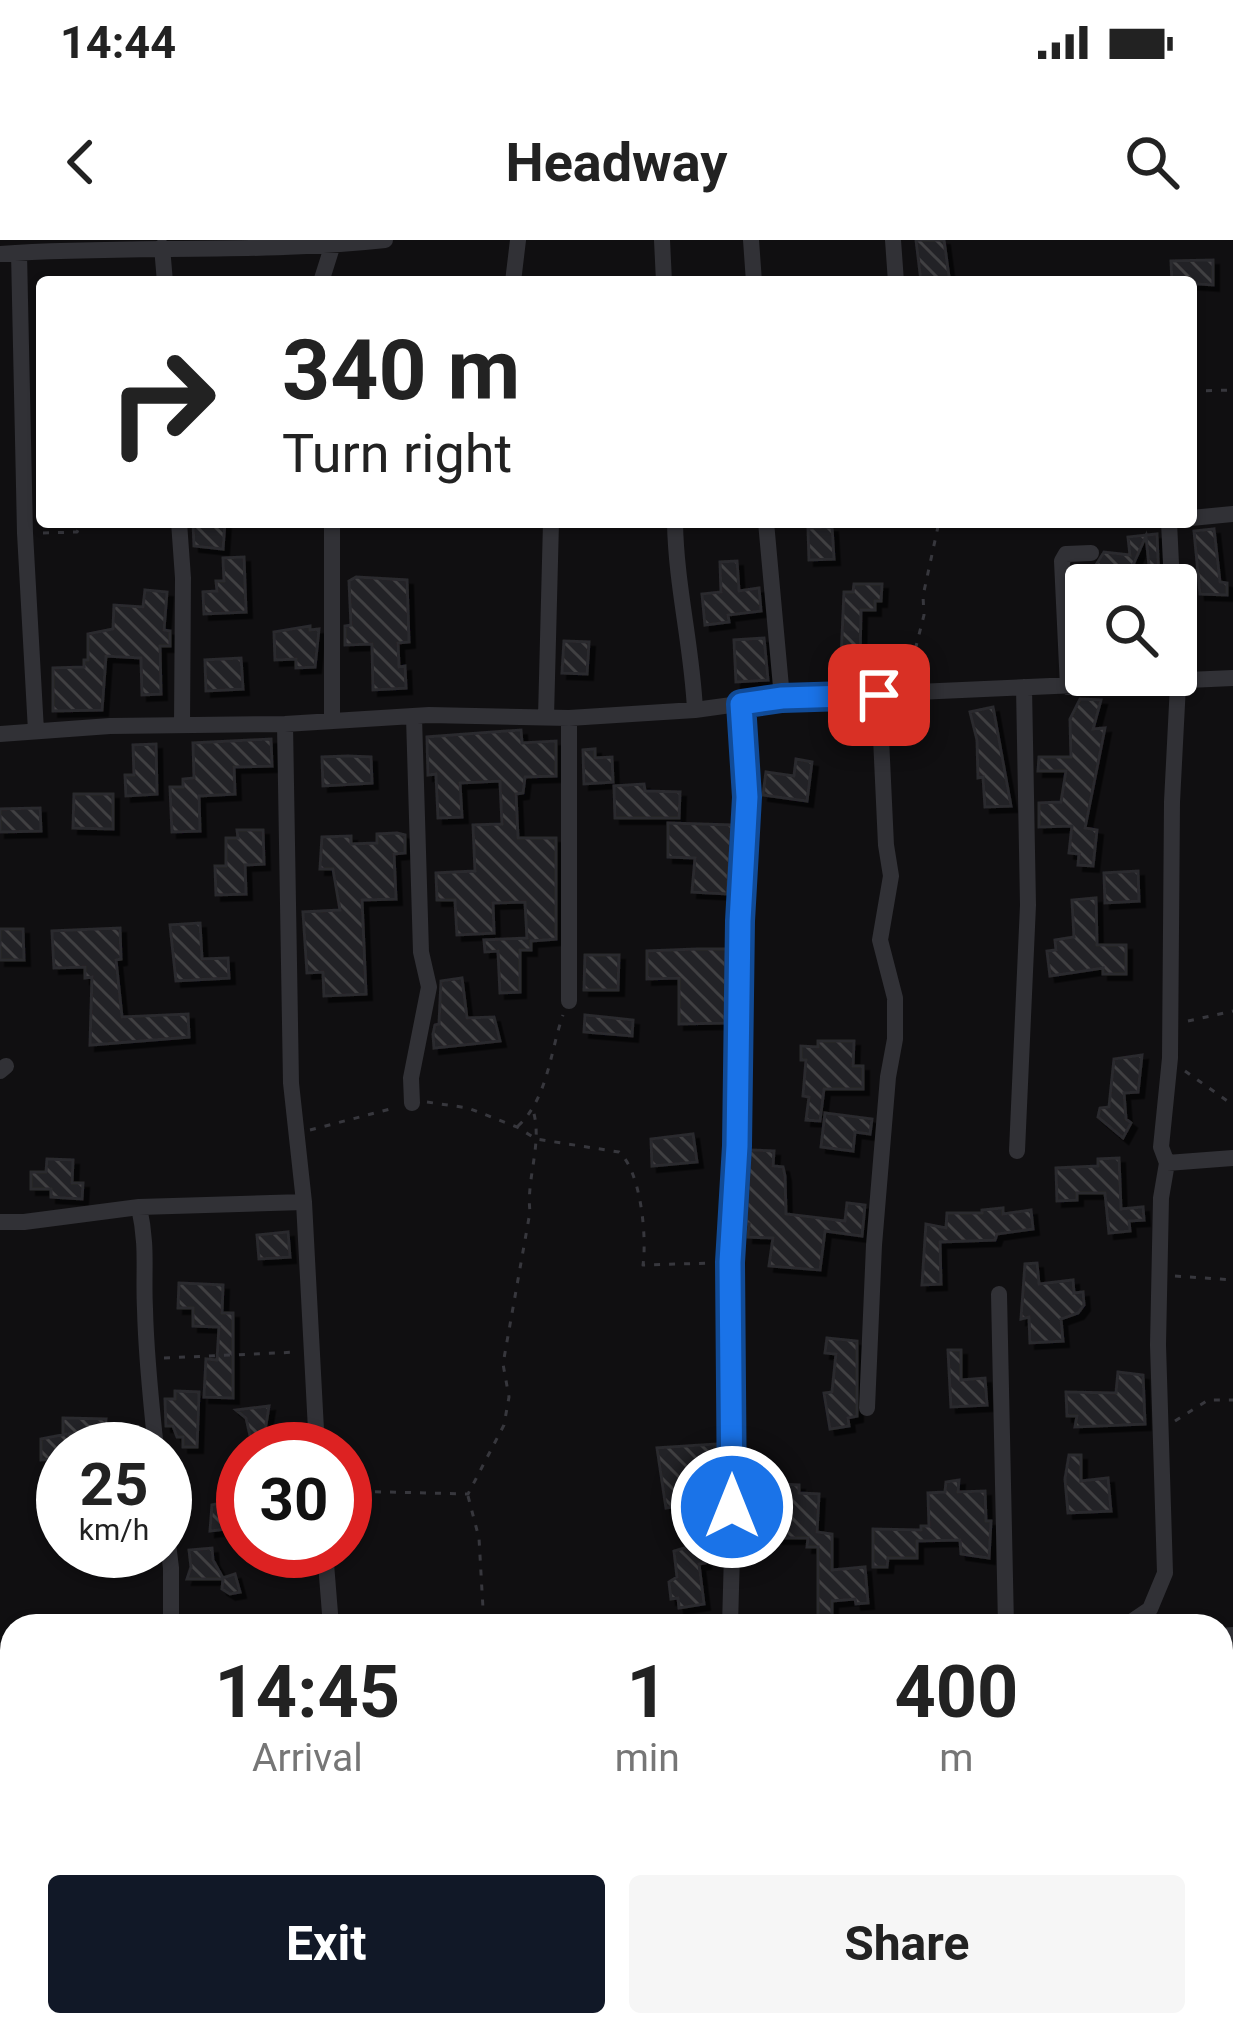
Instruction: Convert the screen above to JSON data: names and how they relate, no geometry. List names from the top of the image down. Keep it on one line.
{"page":{"status":"14:44","header":"Headway","turn":["340 m","Turn right"],"speed":"25 km/h","limit":"30","eta":["14:45","Arrival","1","min","400","m"],"buttons":["Exit","Share"]}}
